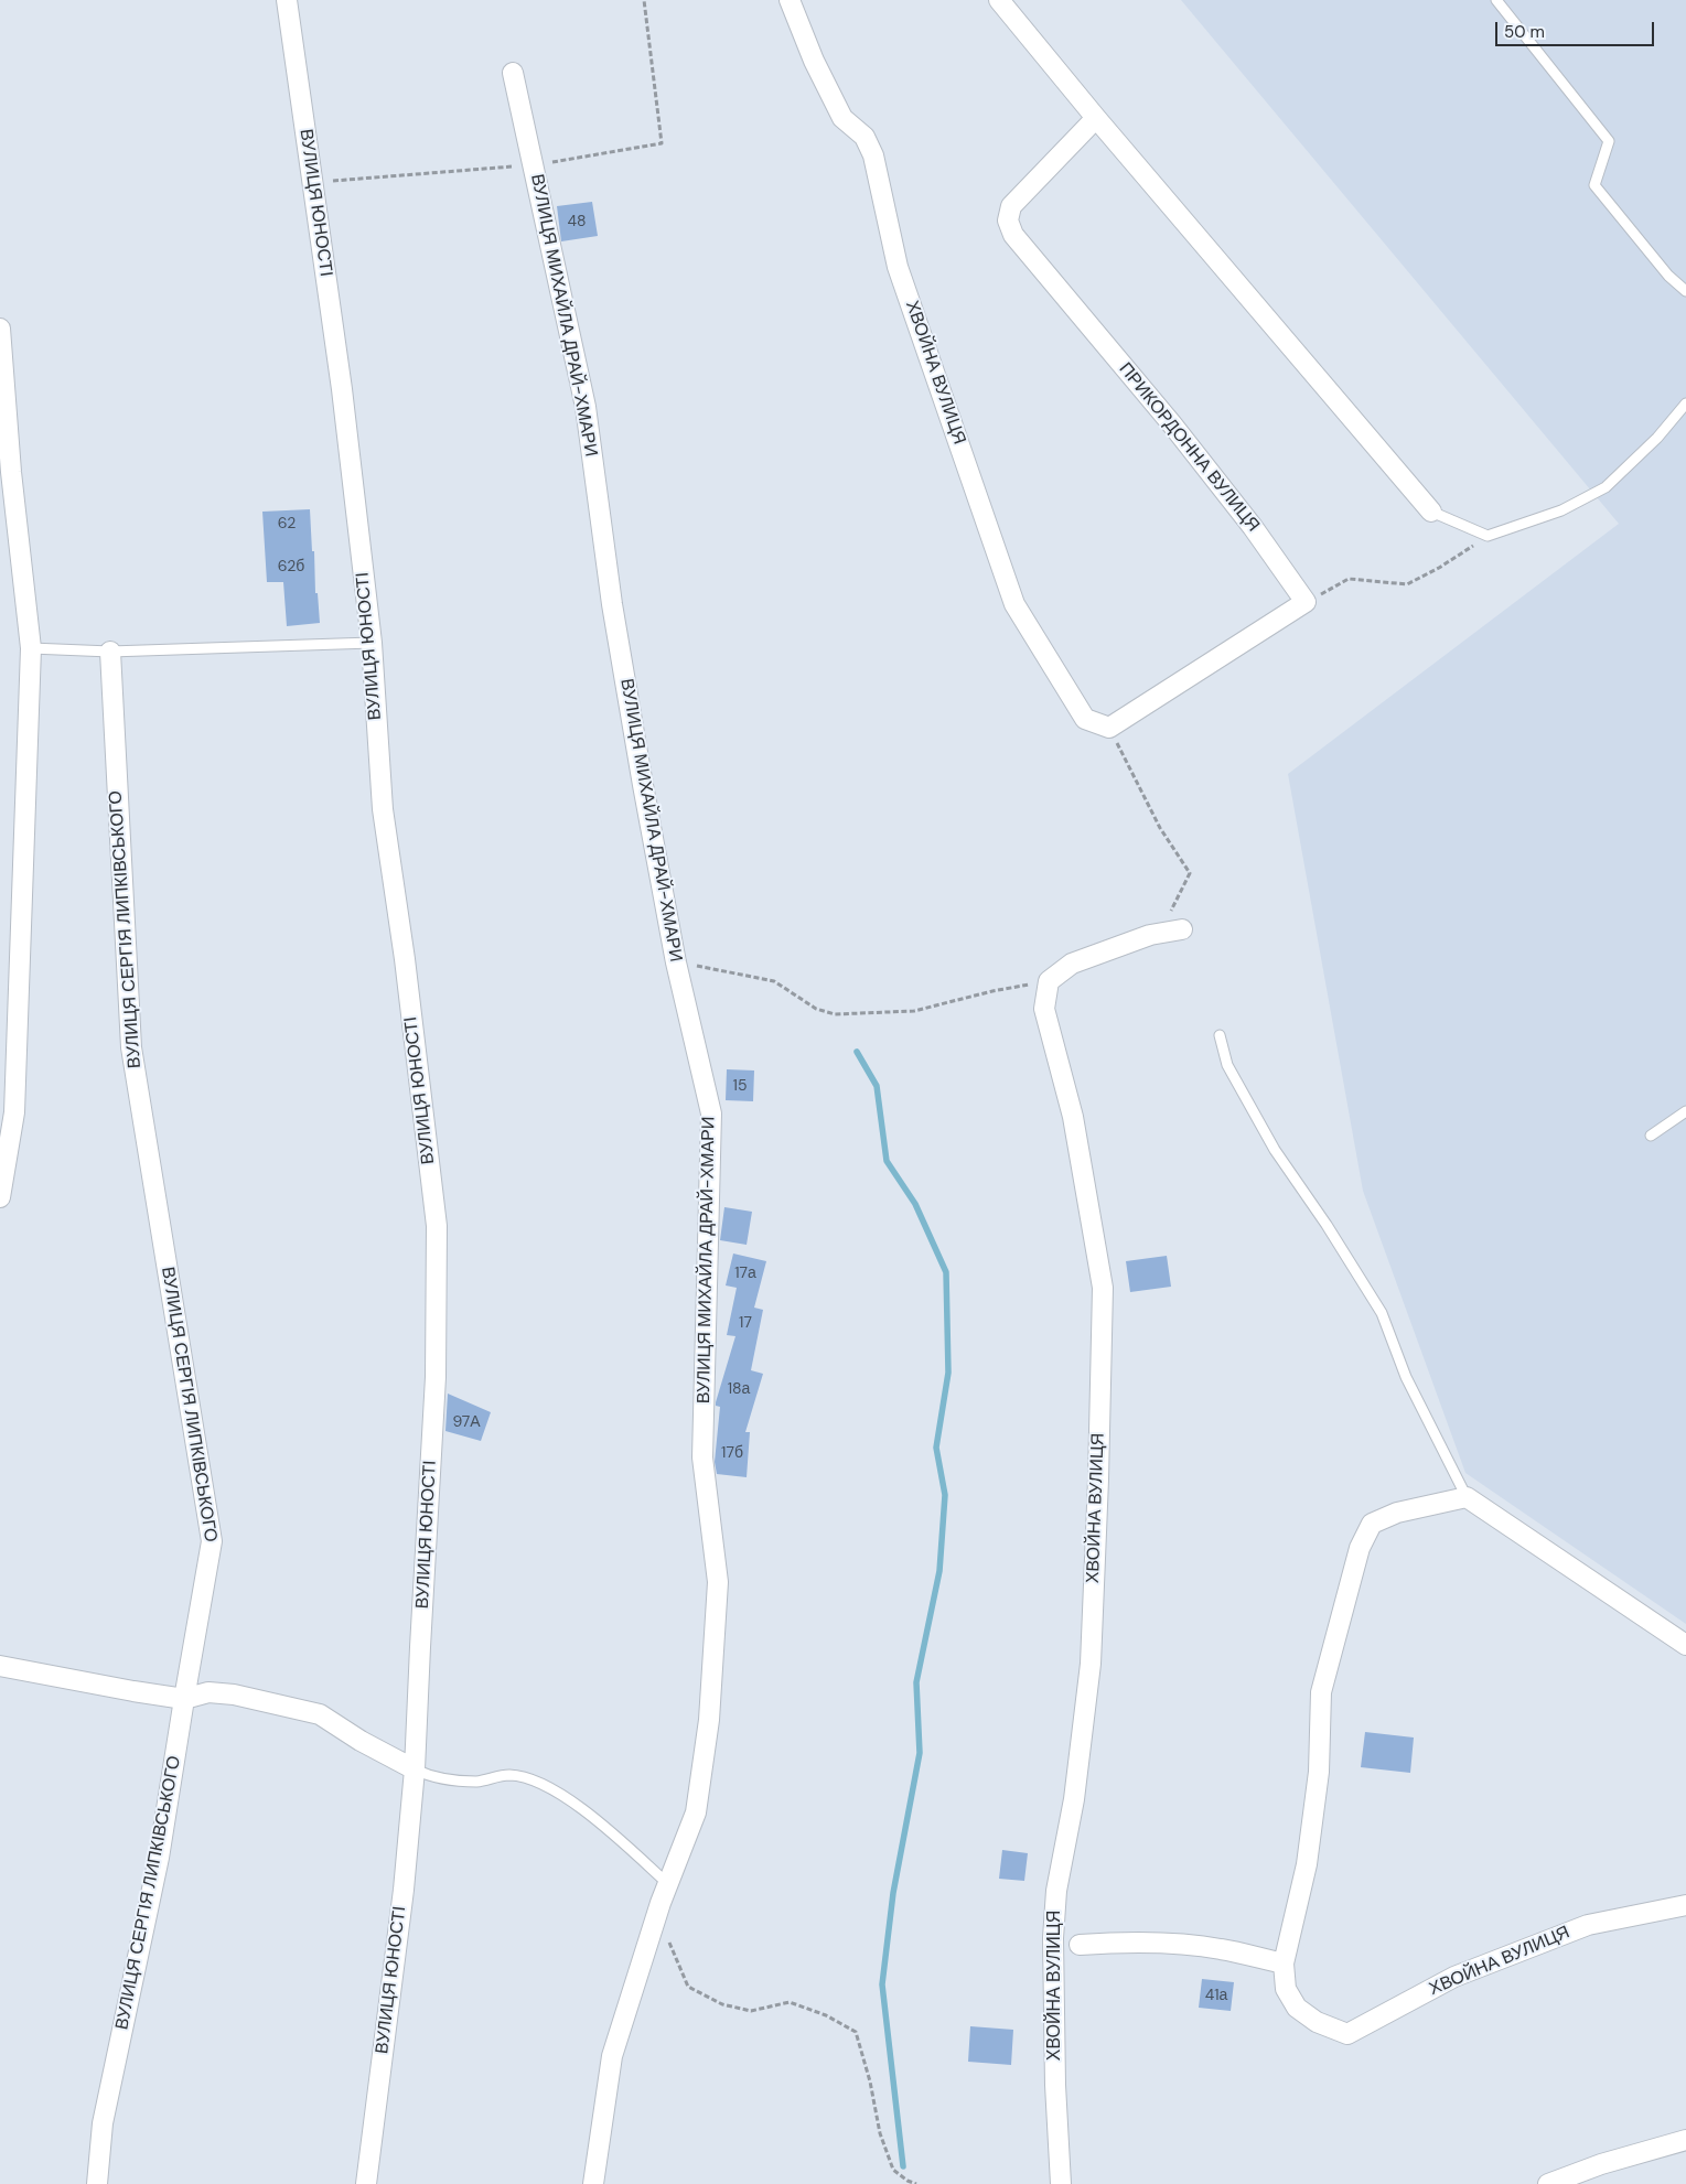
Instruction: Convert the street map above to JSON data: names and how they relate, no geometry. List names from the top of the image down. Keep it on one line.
{"streets":{"street":["ВУЛИЦЯ ЮНОСТІ","ВУЛИЦЯ МИХАЙЛА ДРАЙ-ХМАРИ","ХВОЙНА ВУЛИЦЯ","ПРИКОРДОННА ВУЛИЦЯ","ВУЛИЦЯ СЕРГІЯ ЛИПКІВСЬКОГО"]},"house_numbers":["48","62","62б","15","17а","17","18а","97А","17б","41а"],"scale_bar":"50 m"}
